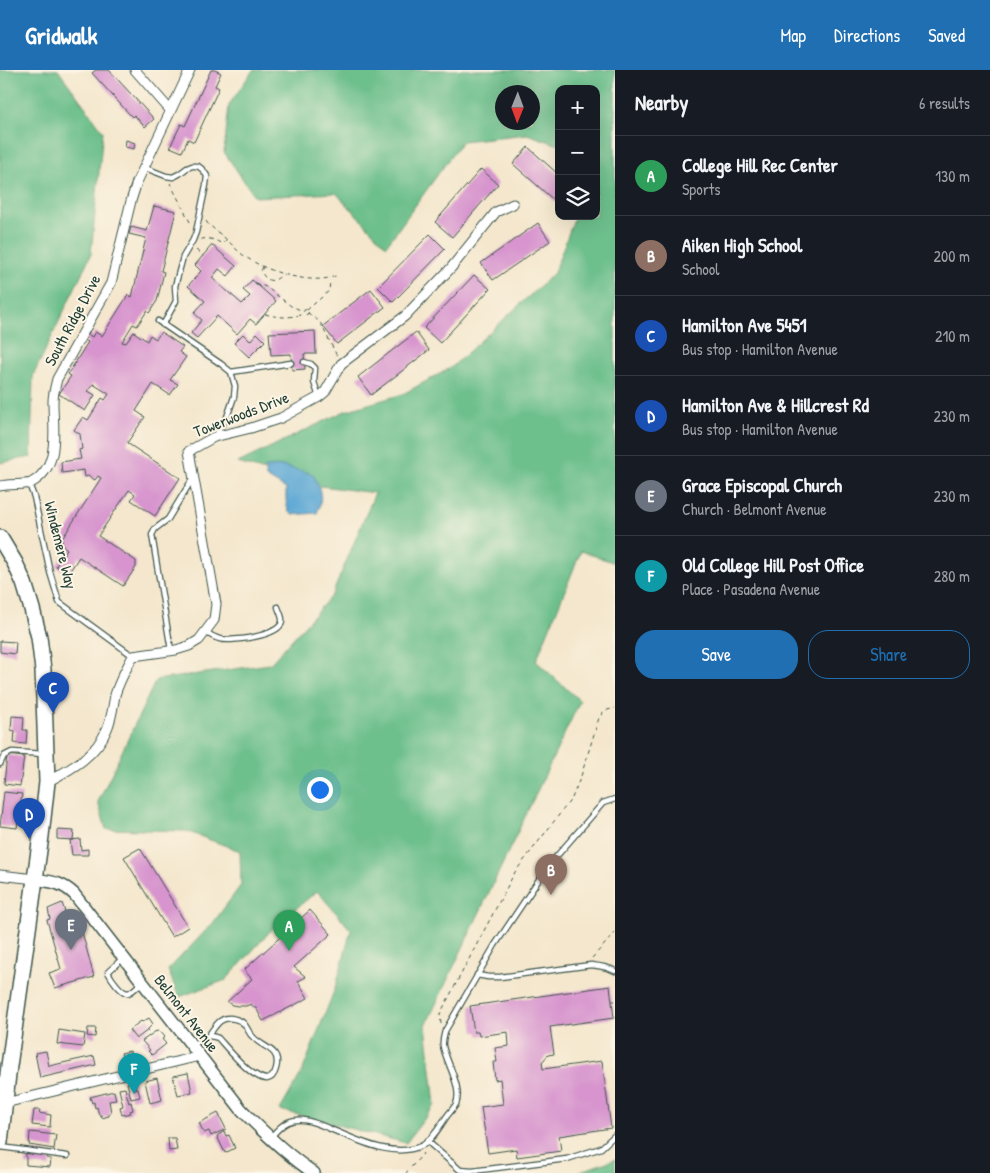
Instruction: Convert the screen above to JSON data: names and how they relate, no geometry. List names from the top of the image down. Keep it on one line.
{"streets":{"street":["South Ridge Drive","Towerwoods Drive","Windemere Way","Belmont Avenue"]},"crossings":[["South Ridge Drive","Windemere Way"],["Towerwoods Drive","Windemere Way"]],"north":"bottom","page":{"header":"Gridwalk","nav":["Map","Directions","Saved"],"heading":["Nearby","6 results"],"map_buttons":["+","−"],"list":[{"mark":"A","name":"College Hill Rec Center","note":"Sports","value":"130 m"},{"mark":"B","name":"Aiken High School","note":"School","value":"200 m"},{"mark":"C","name":"Hamilton Ave 5451","note":"Bus stop · Hamilton Avenue","value":"210 m"},{"mark":"D","name":"Hamilton Ave & Hillcrest Rd","note":"Bus stop · Hamilton Avenue","value":"230 m"},{"mark":"E","name":"Grace Episcopal Church","note":"Church · Belmont Avenue","value":"230 m"},{"mark":"F","name":"Old College Hill Post Office","note":"Place · Pasadena Avenue","value":"280 m"}],"buttons":["Save","Share"],"pins":["C","D","B","E","A","F"]}}
